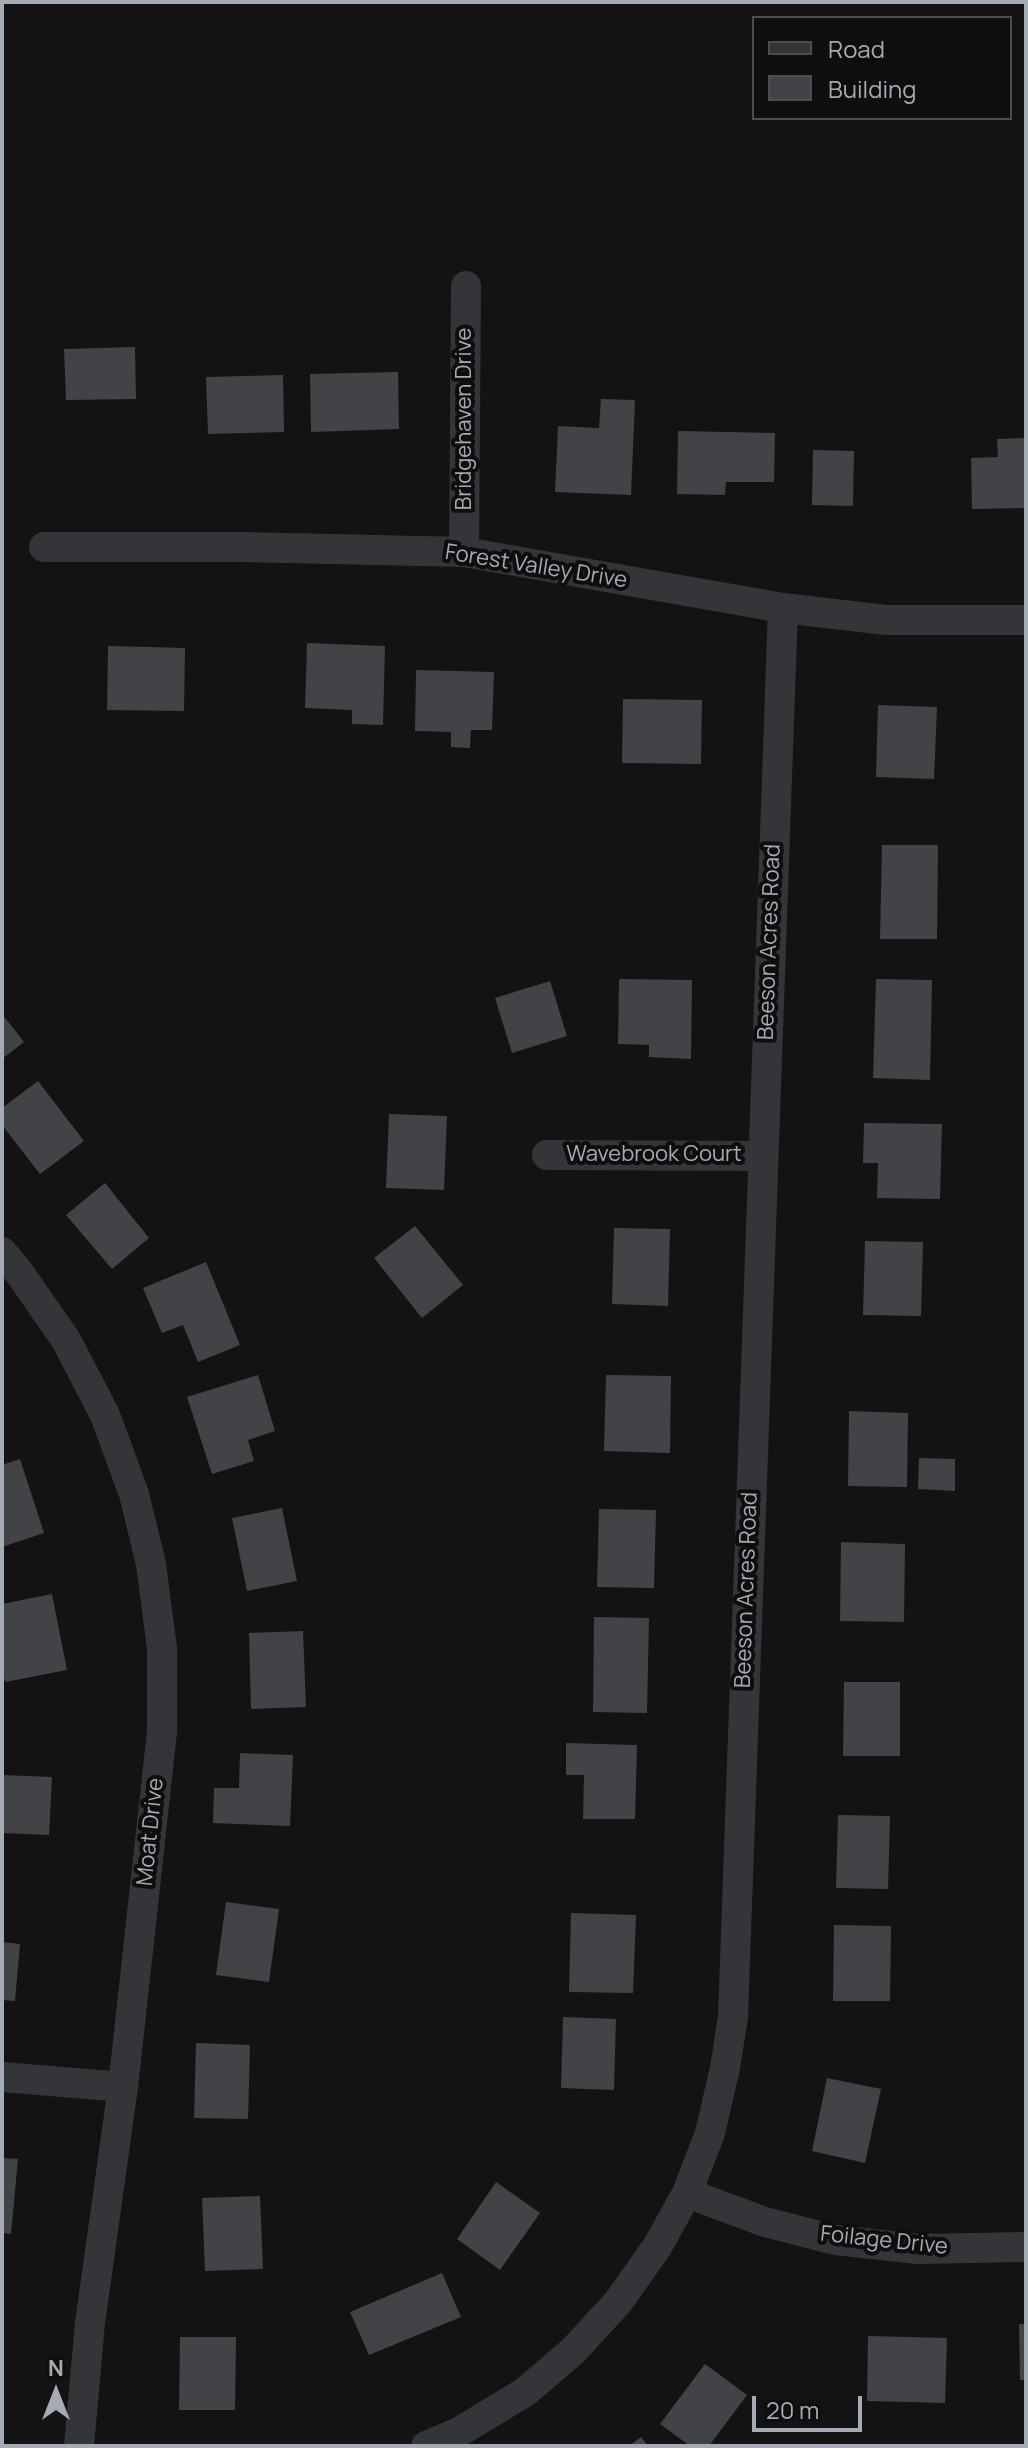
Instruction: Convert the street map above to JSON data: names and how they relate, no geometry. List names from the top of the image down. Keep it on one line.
{"streets":{"street":["Bridgehaven Drive","Forest Valley Drive","Beeson Acres Road","Wavebrook Court","Moat Drive","Foilage Drive"]},"crossings":[["Bridgehaven Drive","Forest Valley Drive"],["Forest Valley Drive","Beeson Acres Road"],["Beeson Acres Road","Wavebrook Court"],["Beeson Acres Road","Foilage Drive"]],"legend":["Road","Building"],"scale_bar":"20 m","north":"top"}
